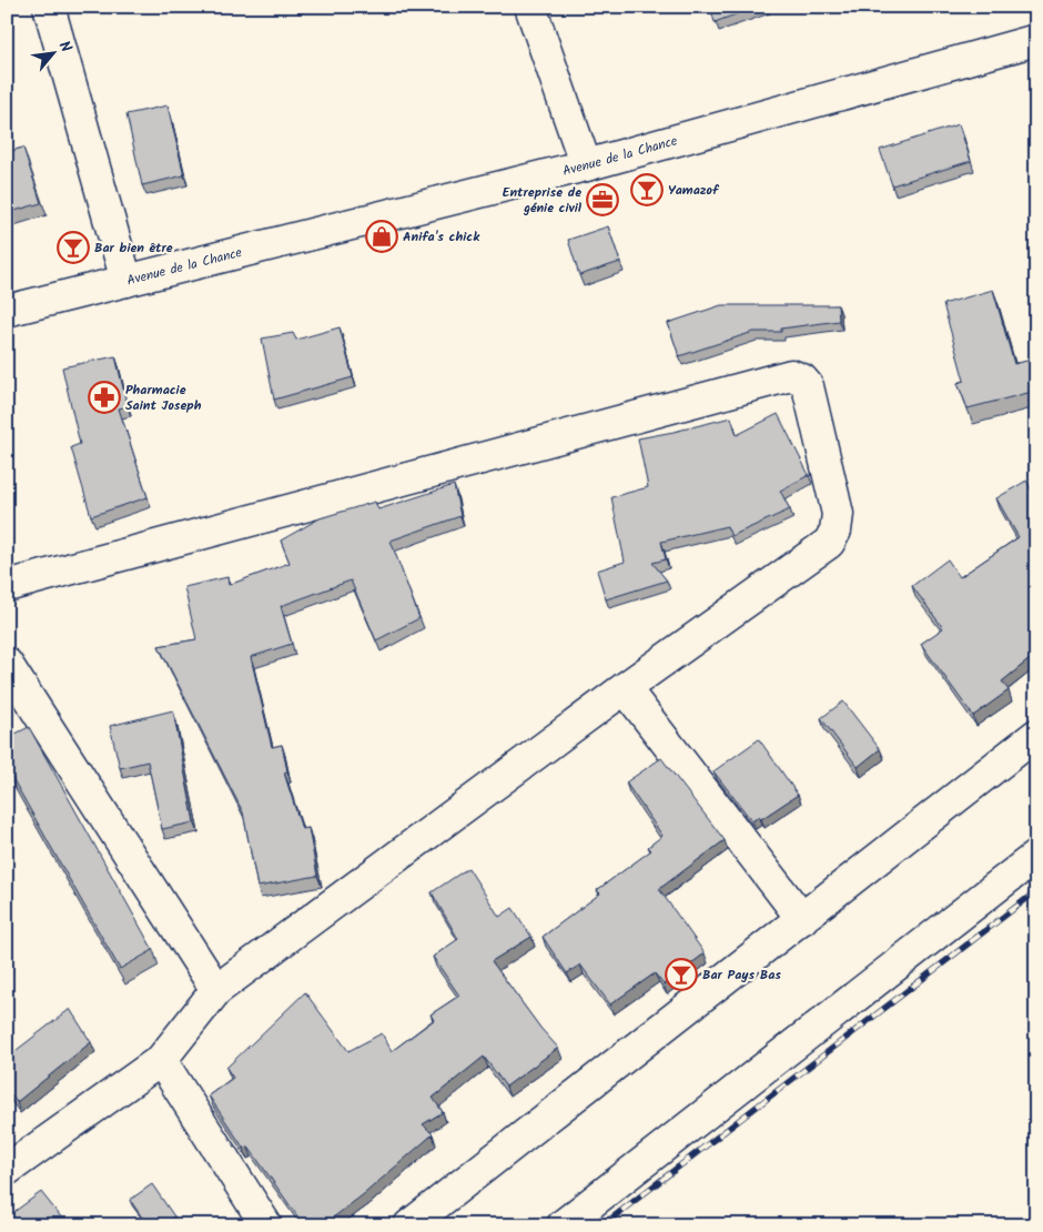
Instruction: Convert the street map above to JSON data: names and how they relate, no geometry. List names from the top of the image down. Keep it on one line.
{"streets":{"street":["Avenue de la Chance"]},"places":{"bar":["Yamazof","Bar bien être","Bar Pays Bas"],"office":["Entreprise de génie civil"],"shop":["Anifa's chick"],"pharmacy":["Pharmacie Saint Joseph"]},"north":"top right"}
